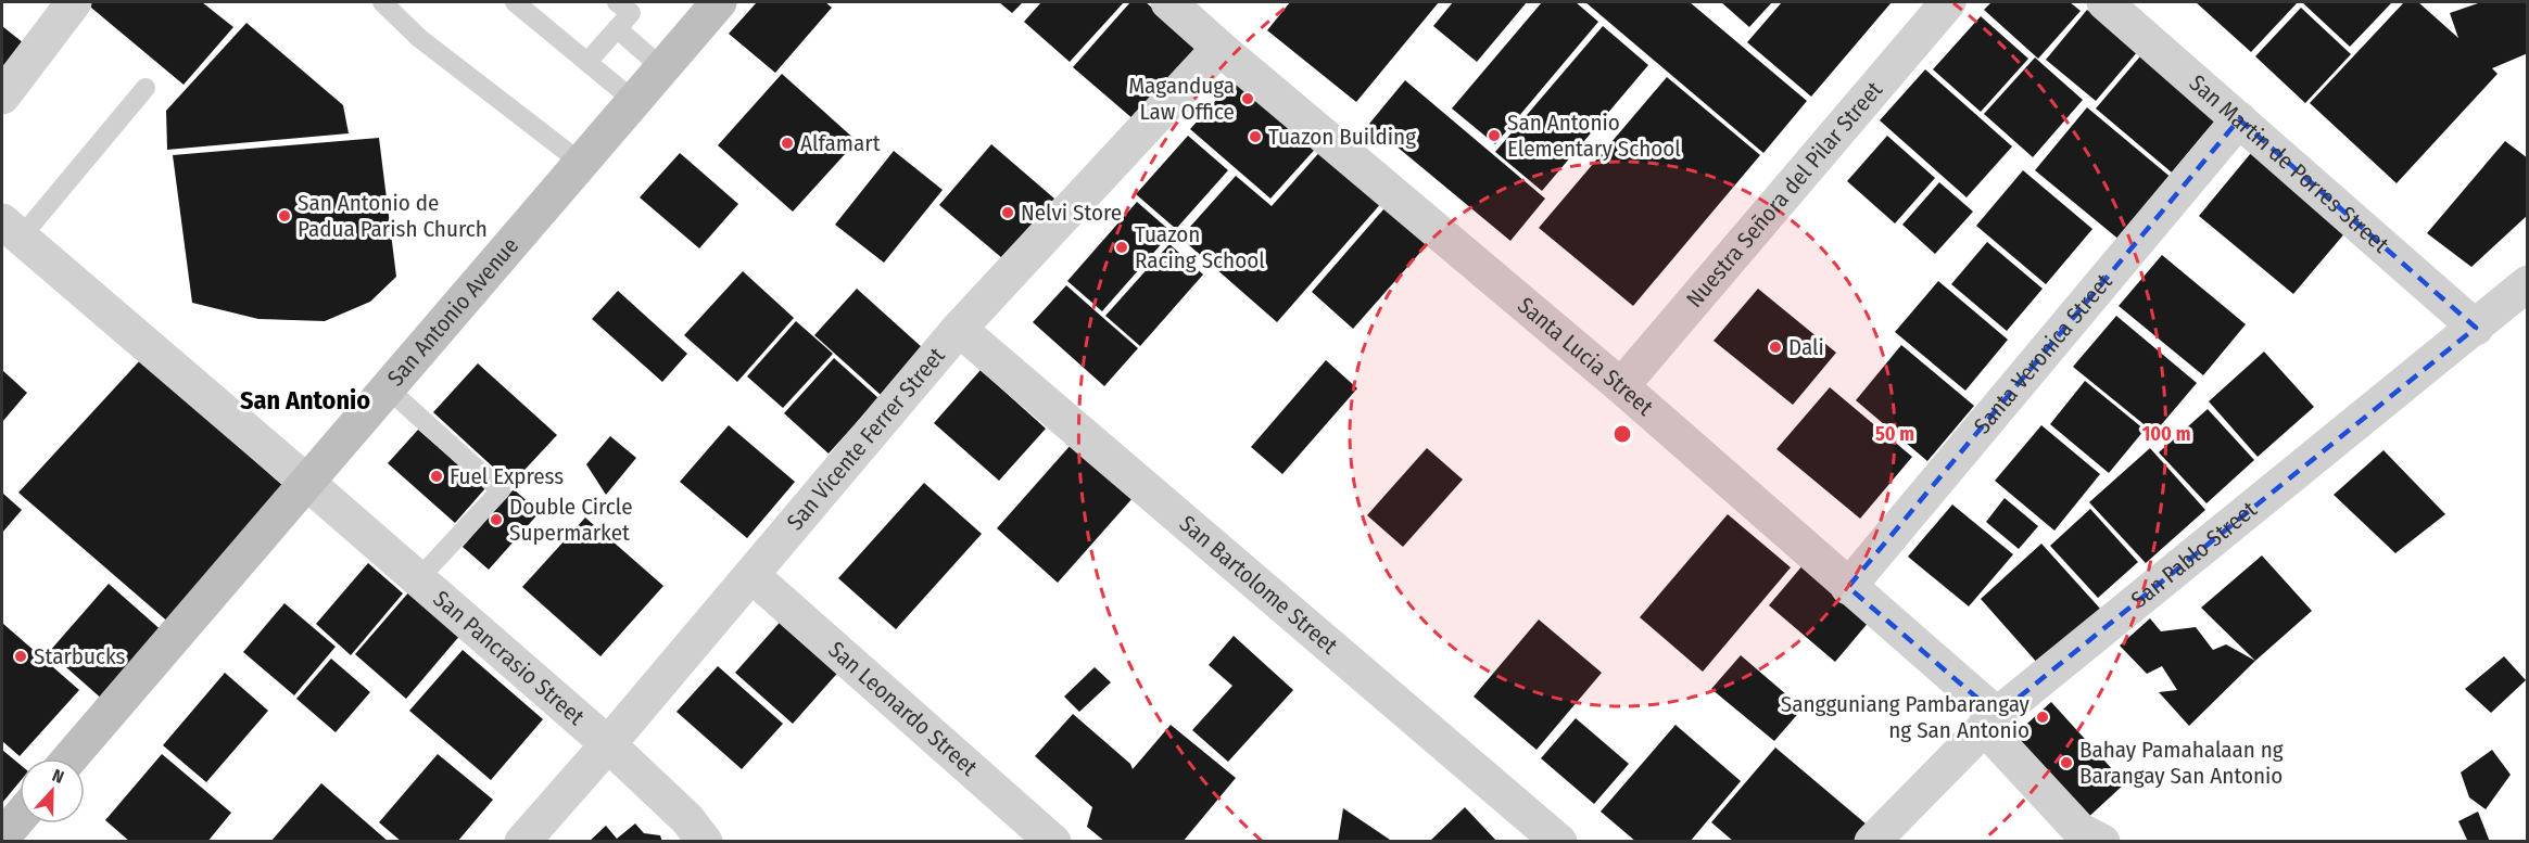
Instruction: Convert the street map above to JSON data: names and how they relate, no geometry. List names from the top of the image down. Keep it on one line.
{"streets":{"main road":["San Antonio Avenue"],"street":["San Martin de Porres Street","Nuestra Señora del Pilar Street","Santa Veronica Street","Santa Lucia Street","San Vicente Ferrer Street","San Pablo Street","San Bartolome Street","San Pancrasio Street","San Leonardo Street"]},"crossings":[["San Martin de Porres Street","Santa Veronica Street"],["San Martin de Porres Street","San Pablo Street"],["Nuestra Señora del Pilar Street","Santa Lucia Street"],["San Antonio Avenue","San Pancrasio Street"],["Santa Veronica Street","Santa Lucia Street"],["Santa Lucia Street","San Vicente Ferrer Street"],["Santa Lucia Street","San Pablo Street"],["San Vicente Ferrer Street","San Bartolome Street"],["San Vicente Ferrer Street","San Pancrasio Street"],["San Vicente Ferrer Street","San Leonardo Street"]],"districts":["San Antonio"],"places":["Maganduga Law Office","San Antonio Elementary School","Tuazon Building","Alfamart","Nelvi Store","San Antonio de Padua Parish Church","Tuazon Racing School","Dali","Fuel Express","Double Circle Supermarket","Starbucks","Sangguniang Pambarangay ng San Antonio","Bahay Pamahalaan ng Barangay San Antonio"],"north":"top","rings":["50 m","100 m"]}
